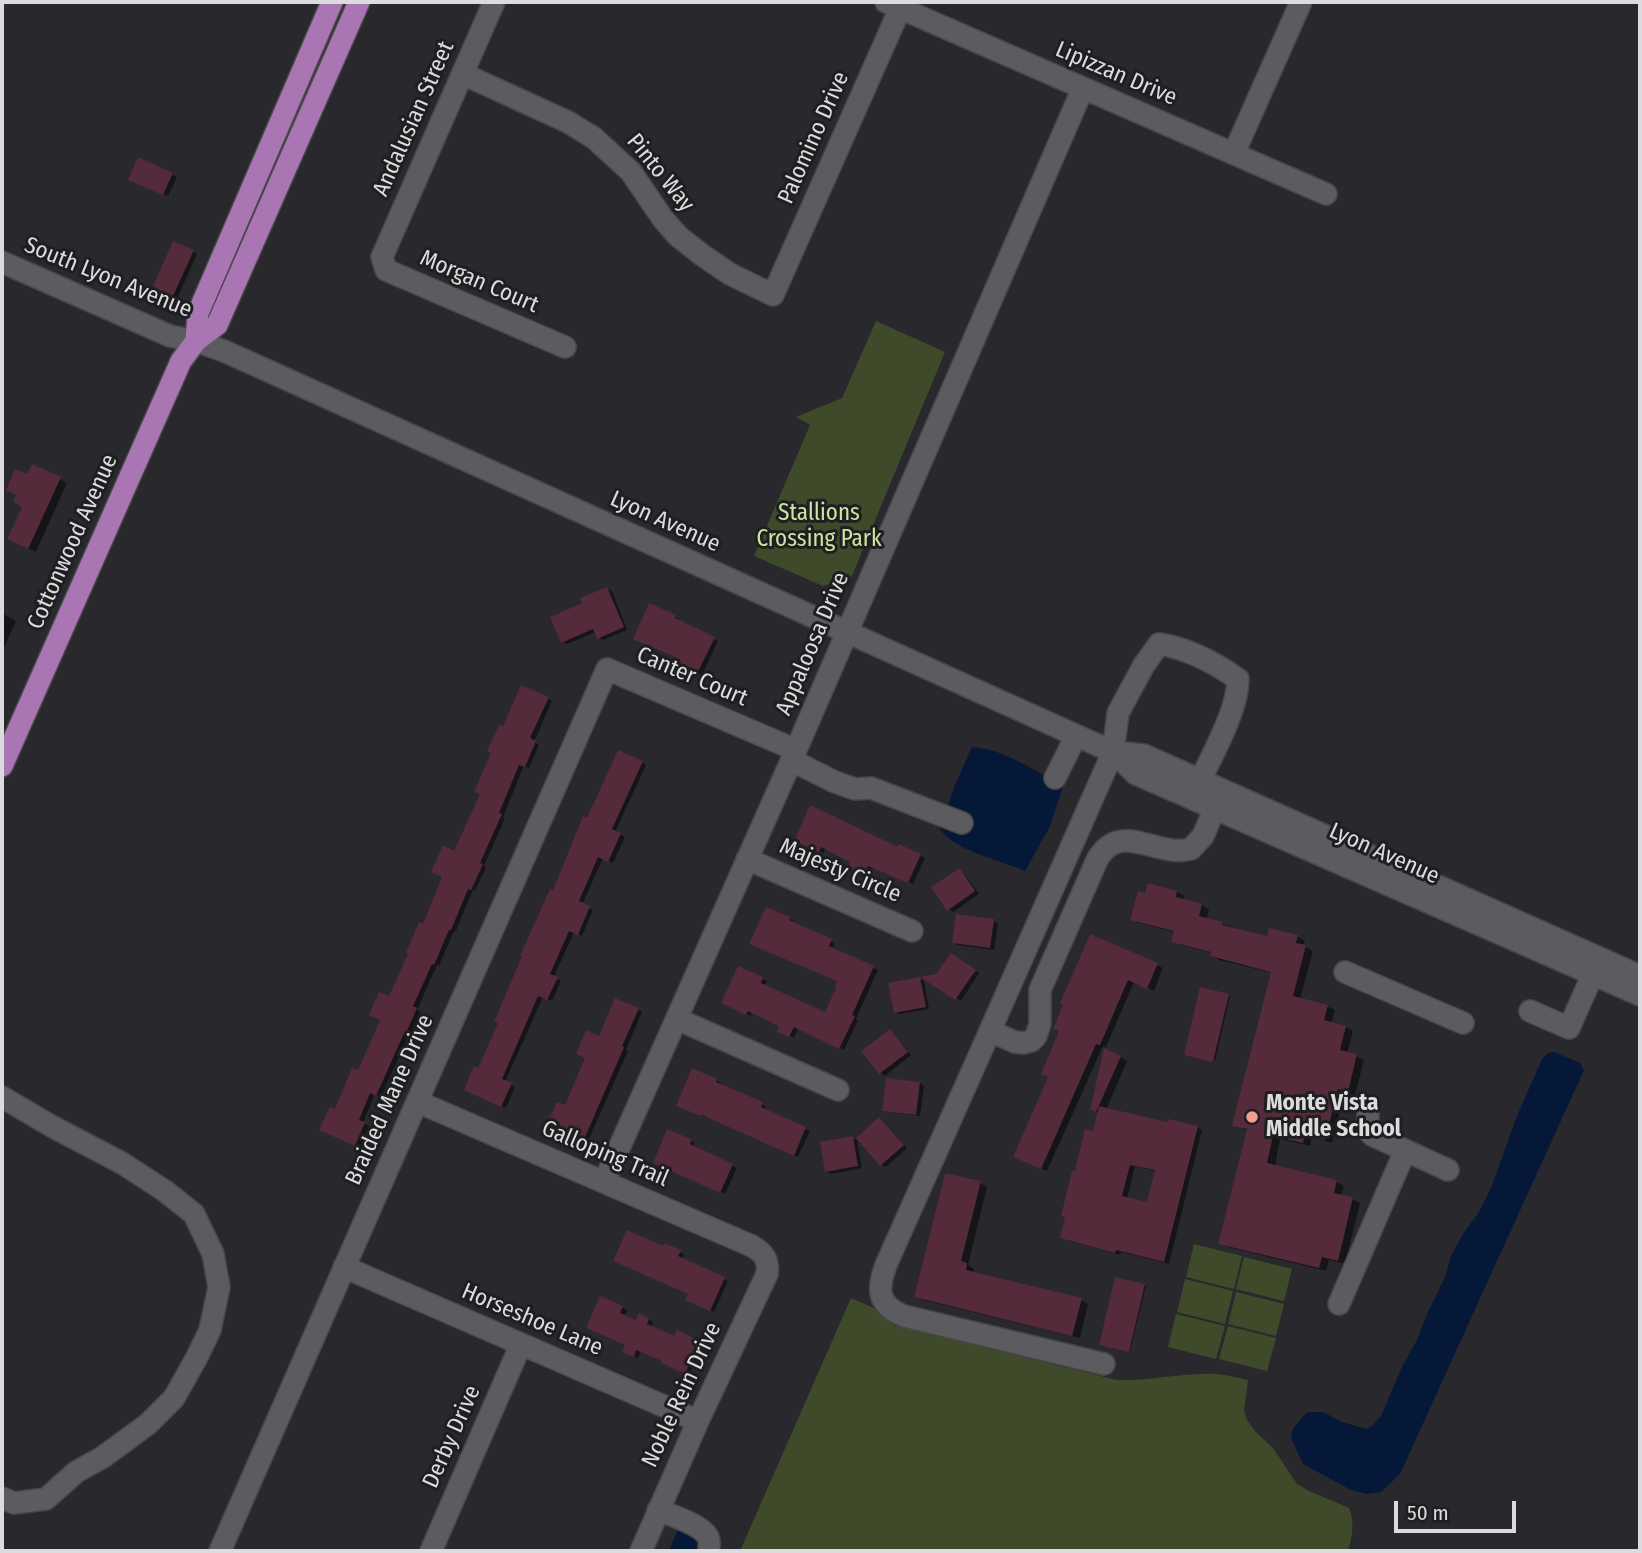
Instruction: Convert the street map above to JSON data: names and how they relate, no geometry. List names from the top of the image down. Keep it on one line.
{"streets":{"main road":["Cottonwood Avenue"],"street":["Lipizzan Drive","Andalusian Street","Palomino Drive","Pinto Way","South Lyon Avenue","Morgan Court","Lyon Avenue","Appaloosa Drive","Canter Court","Majesty Circle","Braided Mane Drive","Galloping Trail","Horseshoe Lane","Noble Rein Drive","Derby Drive"]},"crossings":[["Lipizzan Drive","Palomino Drive"],["Lipizzan Drive","Appaloosa Drive"],["Andalusian Street","Pinto Way"],["Andalusian Street","Morgan Court"],["Palomino Drive","Pinto Way"],["South Lyon Avenue","Lyon Avenue"],["South Lyon Avenue","Cottonwood Avenue"],["Lyon Avenue","Cottonwood Avenue"],["Lyon Avenue","Appaloosa Drive"],["Appaloosa Drive","Canter Court"],["Appaloosa Drive","Majesty Circle"],["Appaloosa Drive","Galloping Trail"],["Canter Court","Braided Mane Drive"],["Braided Mane Drive","Galloping Trail"],["Braided Mane Drive","Horseshoe Lane"],["Galloping Trail","Noble Rein Drive"],["Horseshoe Lane","Noble Rein Drive"],["Horseshoe Lane","Derby Drive"]],"parks":["Stallions Crossing Park"],"places":["Monte Vista Middle School"],"scale_bar":"50 m"}
